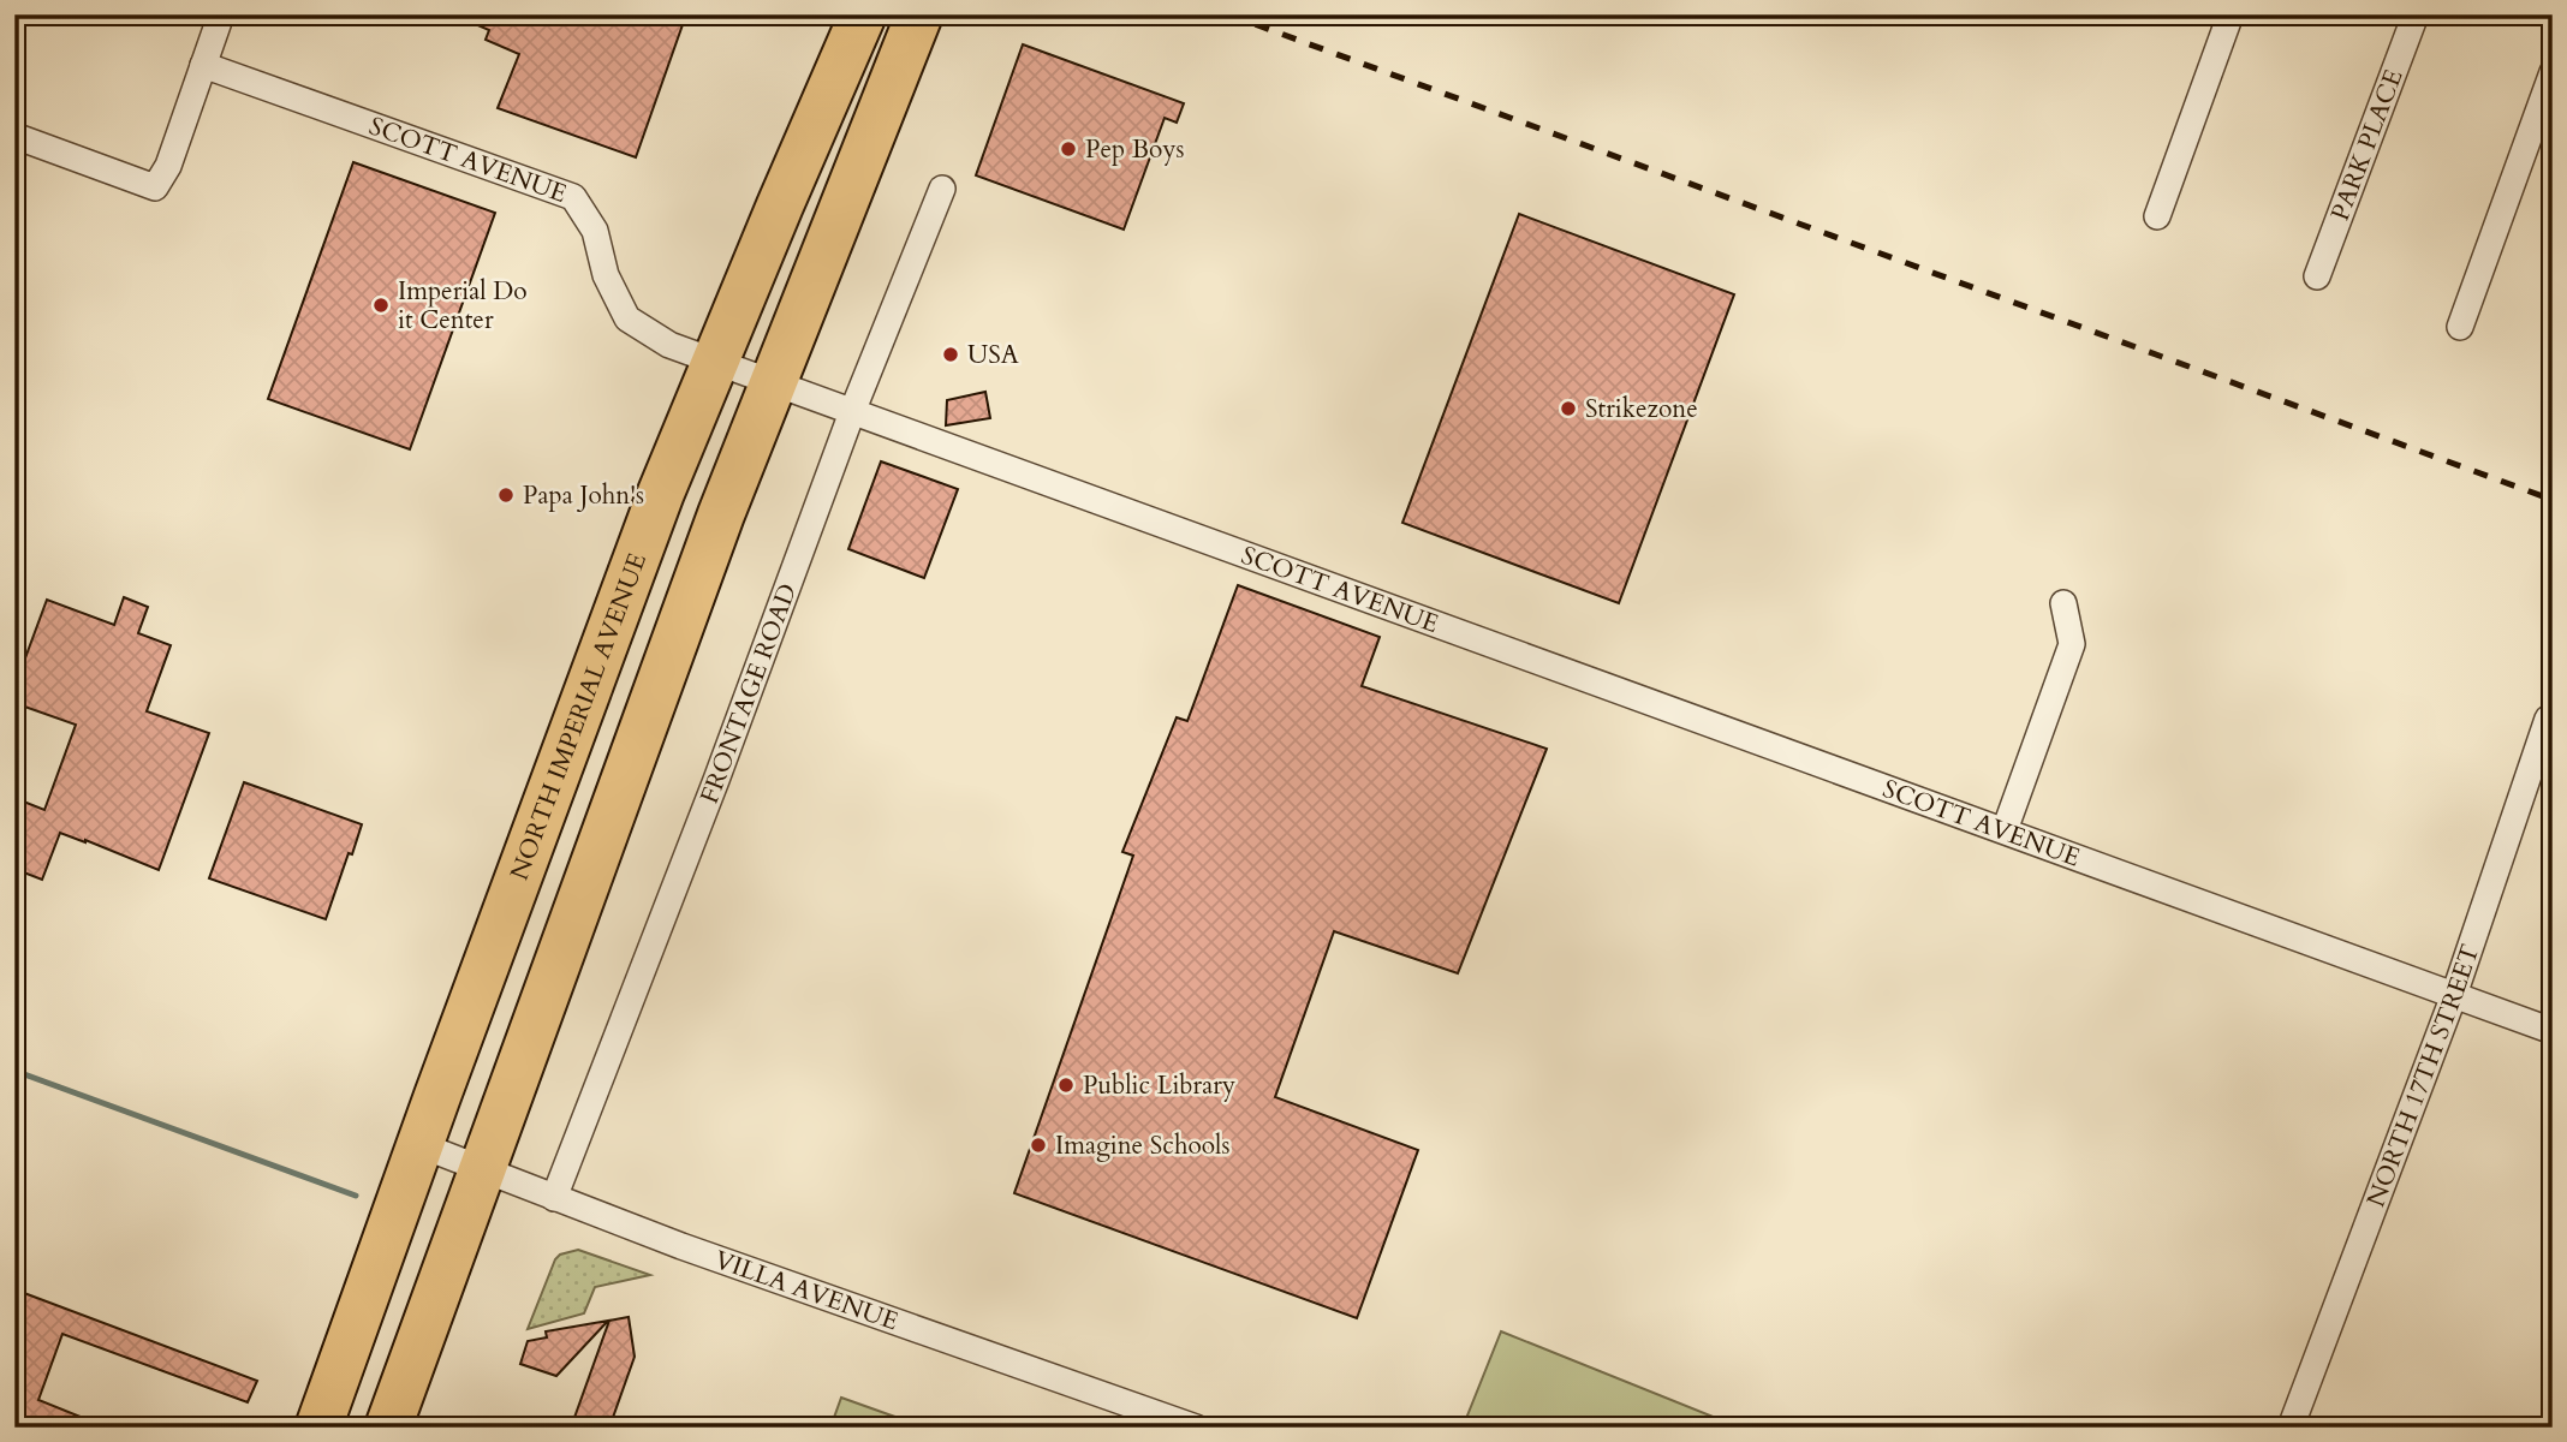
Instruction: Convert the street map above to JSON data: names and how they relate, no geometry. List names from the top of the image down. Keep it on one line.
{"streets":{"highway":["NORTH IMPERIAL AVENUE"],"street":["PARK PLACE","SCOTT AVENUE","FRONTAGE ROAD","NORTH 17TH STREET","VILLA AVENUE"]},"crossings":[["SCOTT AVENUE","FRONTAGE ROAD"],["SCOTT AVENUE","NORTH IMPERIAL AVENUE"],["SCOTT AVENUE","NORTH 17TH STREET"],["FRONTAGE ROAD","VILLA AVENUE"],["NORTH IMPERIAL AVENUE","VILLA AVENUE"]],"places":["Pep Boys","Imperial Do it Center","USA","Strikezone","Papa John's","Public Library","Imagine Schools"]}
